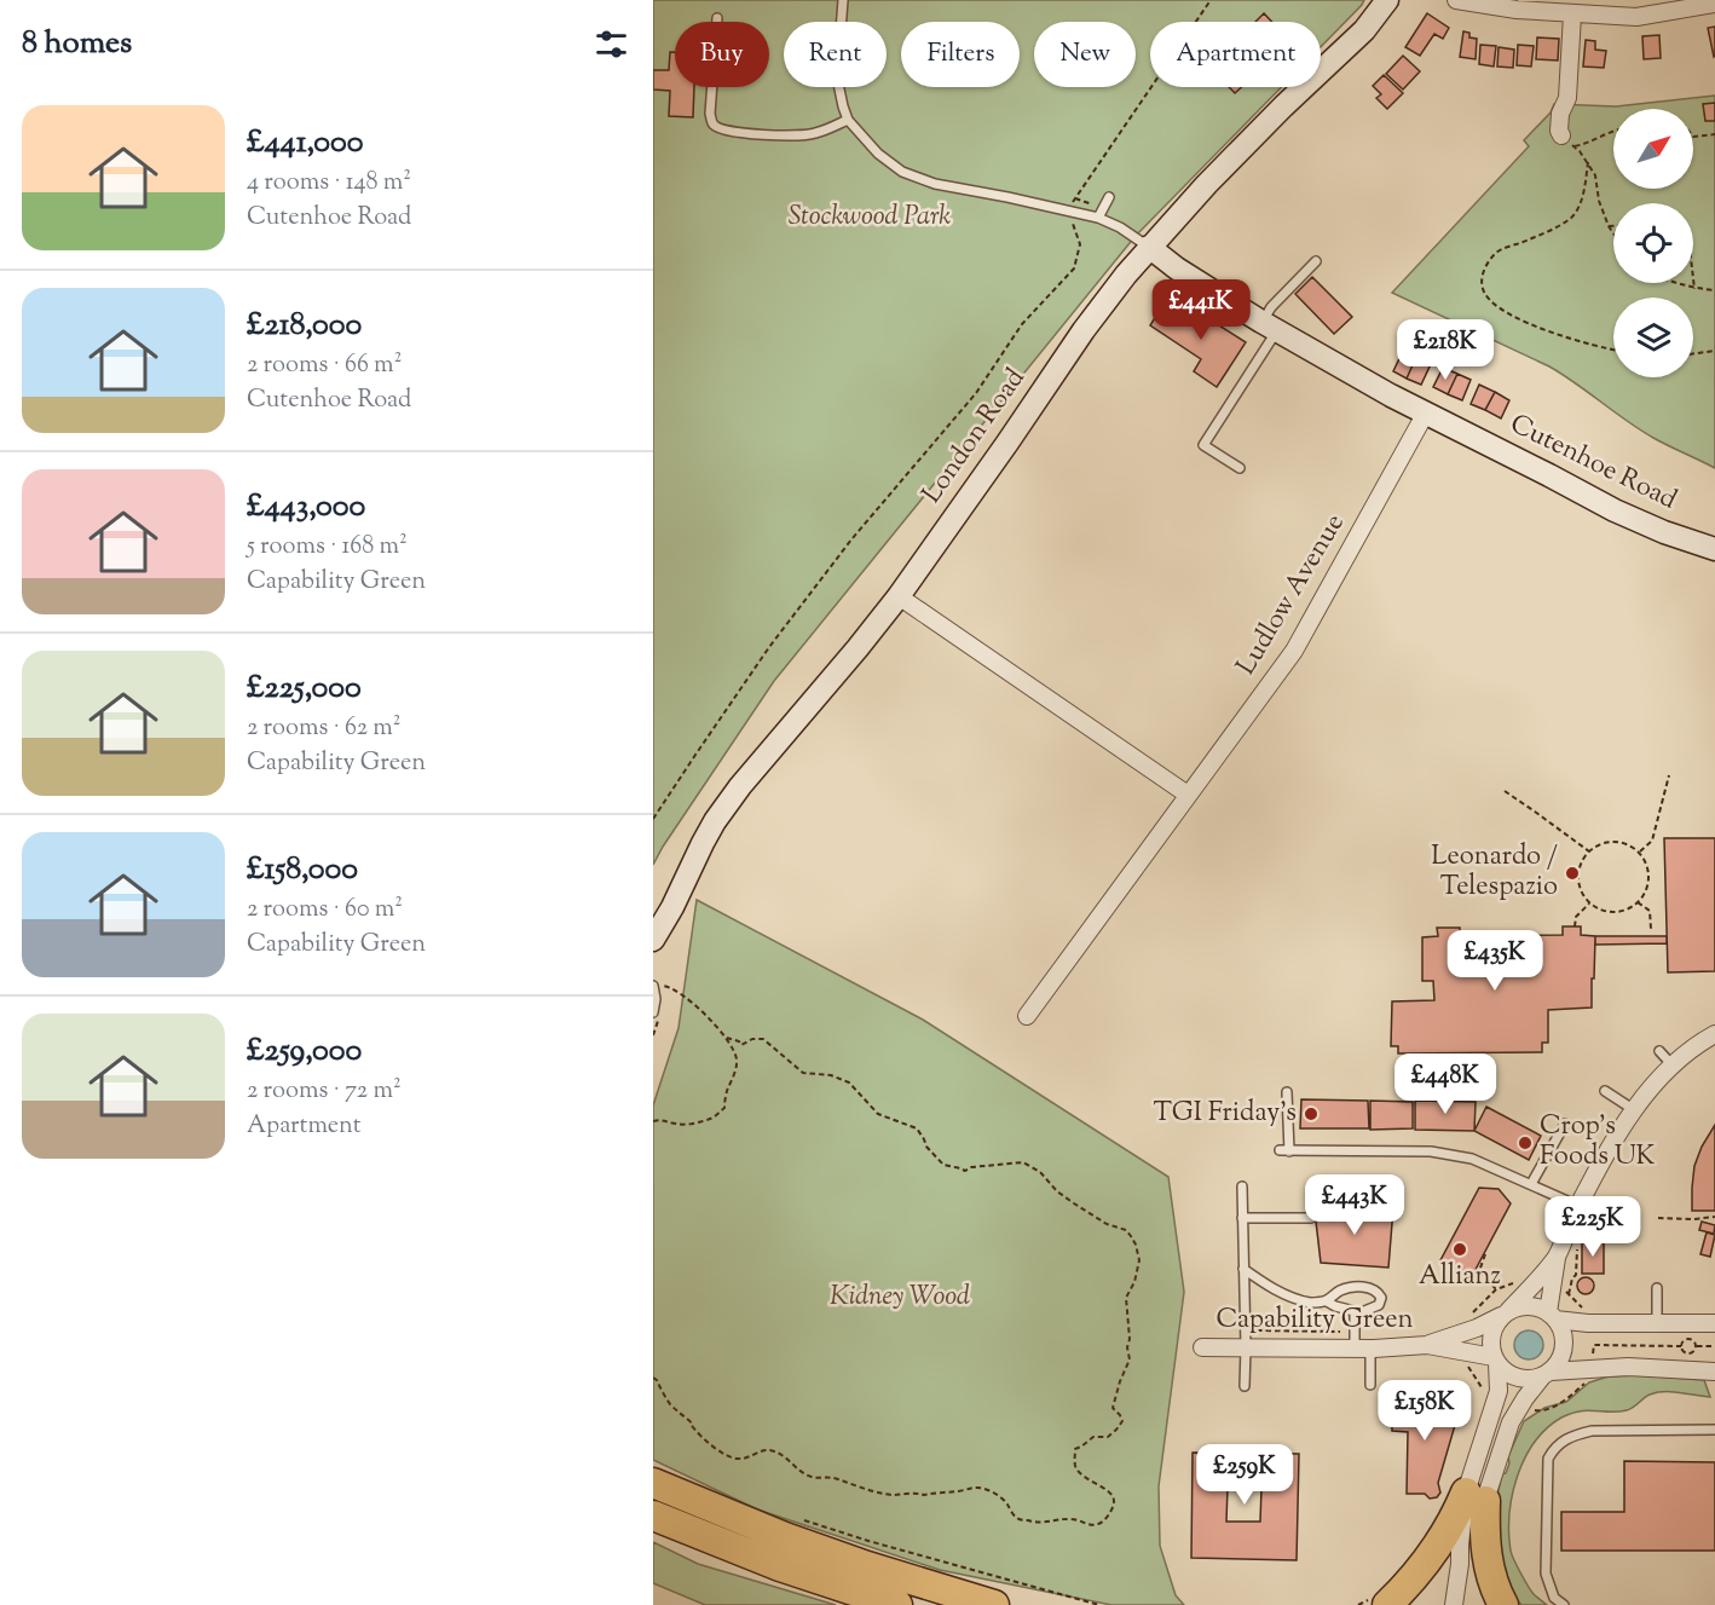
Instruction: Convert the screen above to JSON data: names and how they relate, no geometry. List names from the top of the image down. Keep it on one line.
{"streets":{"street":["London Road","Cutenhoe Road","Ludlow Avenue","Capability Green"]},"crossings":[["London Road","Cutenhoe Road"],["Cutenhoe Road","Ludlow Avenue"]],"parks":["Stockwood Park","Kidney Wood"],"places":["Leonardo / Telespazio","TGI Friday's","Crop's Foods UK","Allianz"],"north":"top right","page":{"heading":"8 homes","chip":["Buy","Rent","Filters","New","Apartment"],"list":[{"name":"£441,000","note":"4 rooms · 148 m² · Cutenhoe Road"},{"name":"£218,000","note":"2 rooms · 66 m² · Cutenhoe Road"},{"name":"£443,000","note":"5 rooms · 168 m² · Capability Green"},{"name":"£225,000","note":"2 rooms · 62 m² · Capability Green"},{"name":"£158,000","note":"2 rooms · 60 m² · Capability Green"},{"name":"£259,000","note":"2 rooms · 72 m² · Apartment"}],"price":["£441K","£218K","£435K","£448K","£443K","£225K","£158K","£259K"]}}
